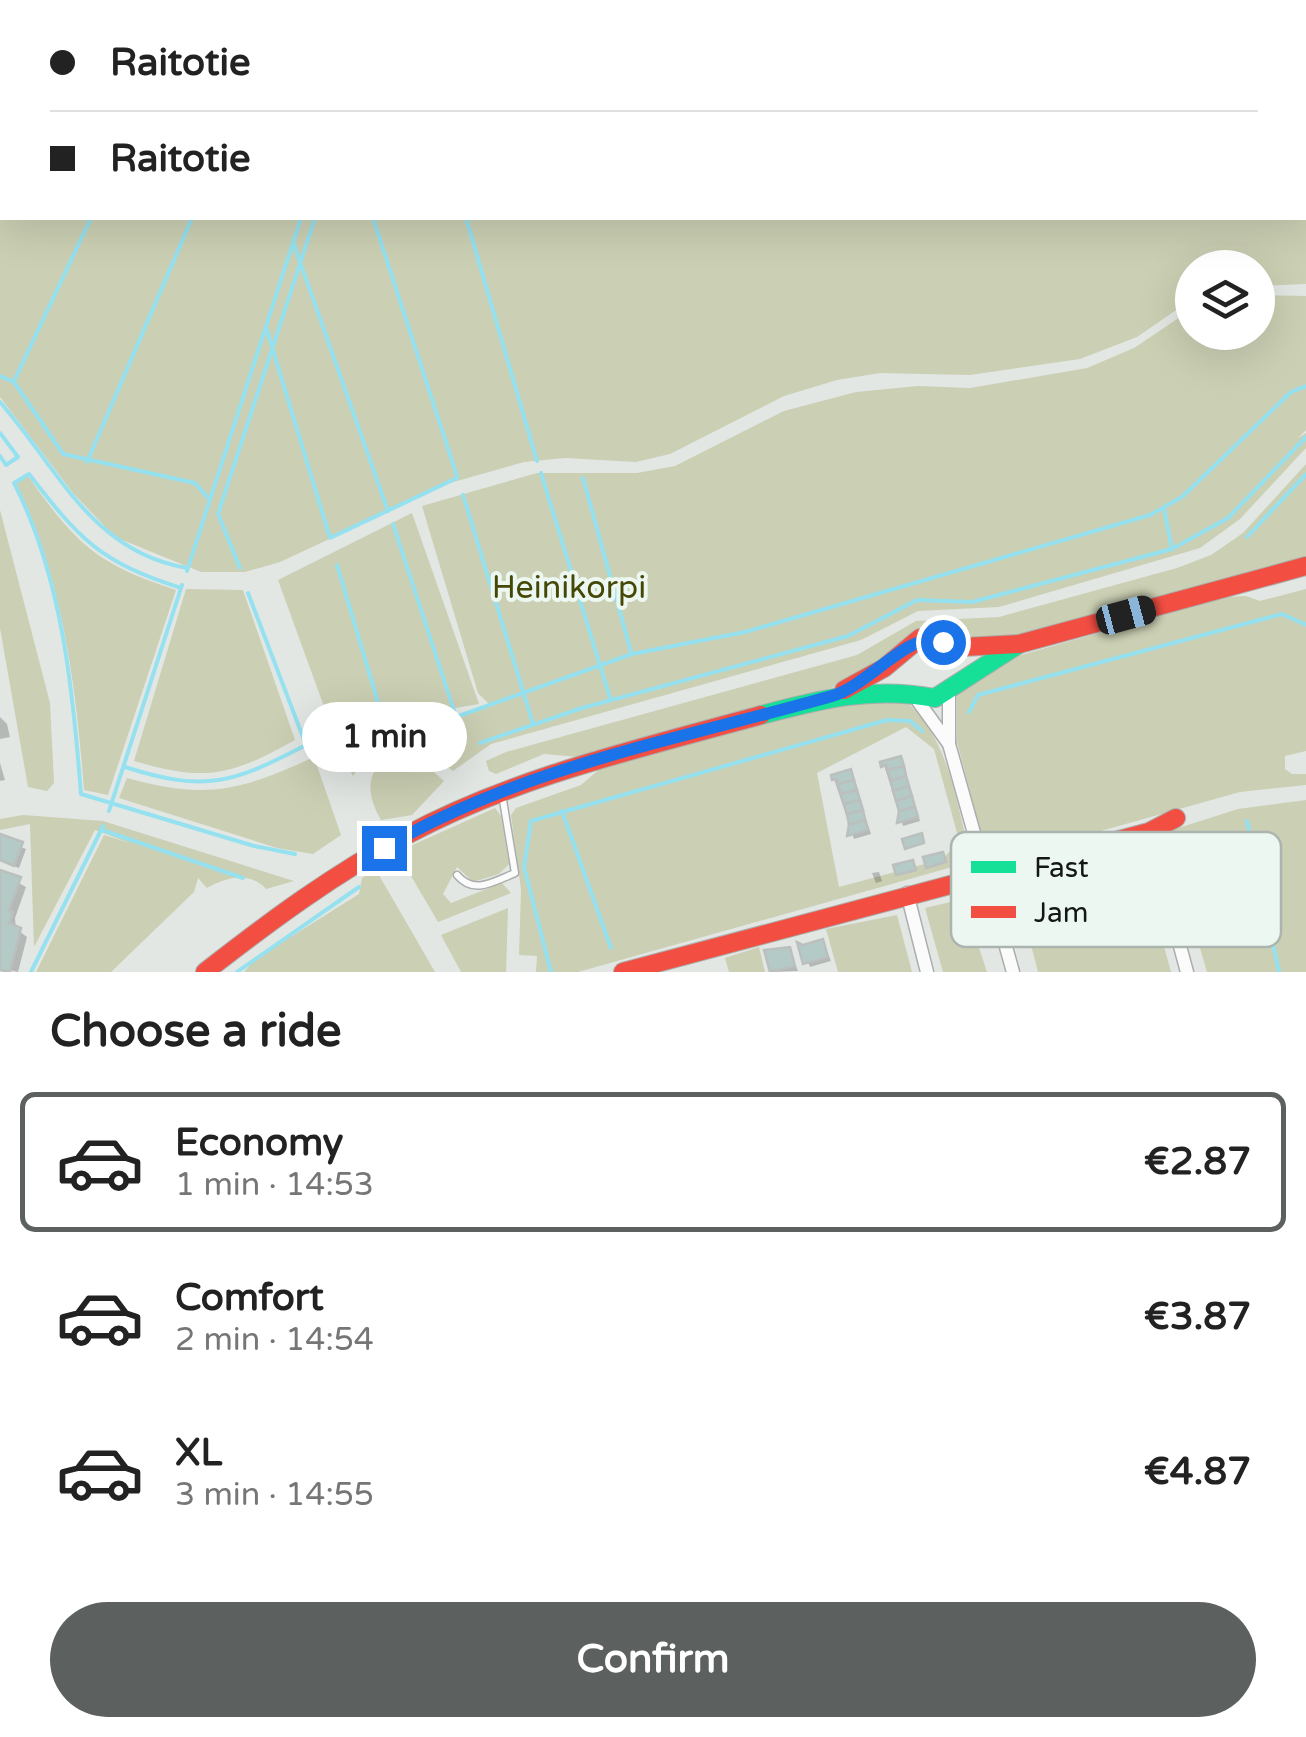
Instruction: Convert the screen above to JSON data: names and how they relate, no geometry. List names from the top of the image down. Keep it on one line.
{"parks":["Heinikorpi"],"legend":["Fast","Jam"],"page":{"banner":["Raitotie","Raitotie"],"bubble":"1 min","heading":"Choose a ride","list":[{"name":"Economy","note":"1 min · 14:53","value":"€2.87"},{"name":"Comfort","note":"2 min · 14:54","value":"€3.87"},{"name":"XL","note":"3 min · 14:55","value":"€4.87"}],"buttons":"Confirm"}}
